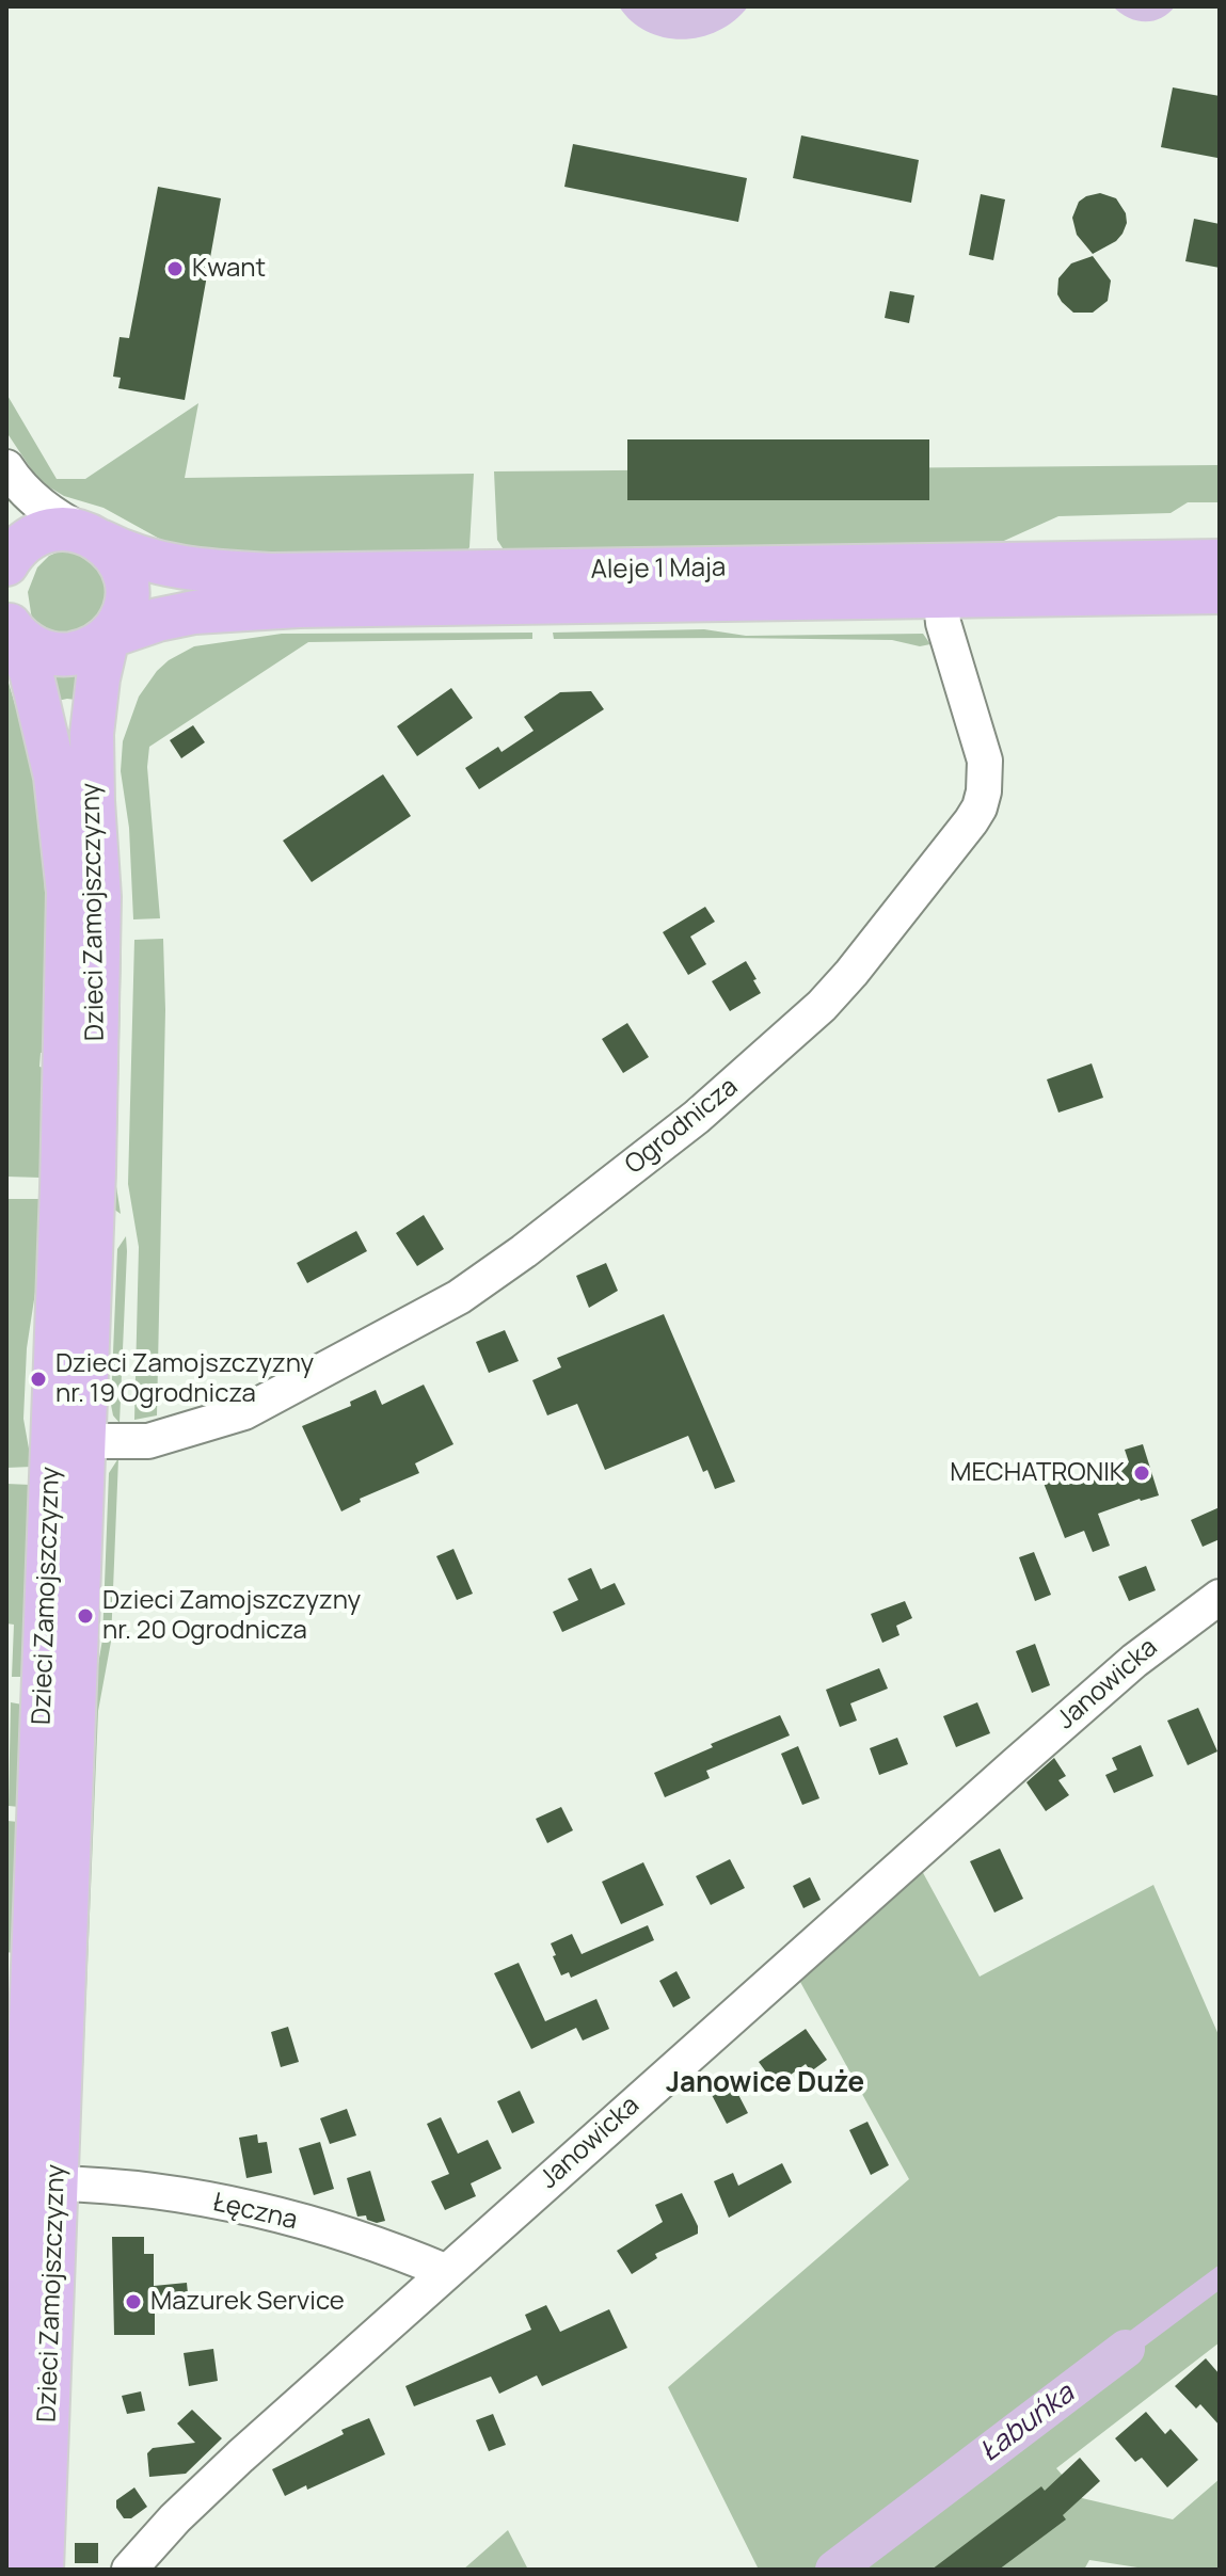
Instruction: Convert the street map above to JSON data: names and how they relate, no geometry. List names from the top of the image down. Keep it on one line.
{"streets":{"main road":["Aleje 1 Maja","Dzieci Zamojszczyzny"],"street":["Ogrodnicza","Janowicka","Łęczna"]},"crossings":[["Aleje 1 Maja","Dzieci Zamojszczyzny"],["Aleje 1 Maja","Ogrodnicza"],["Dzieci Zamojszczyzny","Ogrodnicza"],["Dzieci Zamojszczyzny","Łęczna"],["Janowicka","Łęczna"]],"districts":["Janowice Duże"],"water":["Łabuńka"],"places":["Kwant","Dzieci Zamojszczyzny nr. 19 Ogrodnicza","MECHATRONIK","Dzieci Zamojszczyzny nr. 20 Ogrodnicza","Mazurek Service"]}
